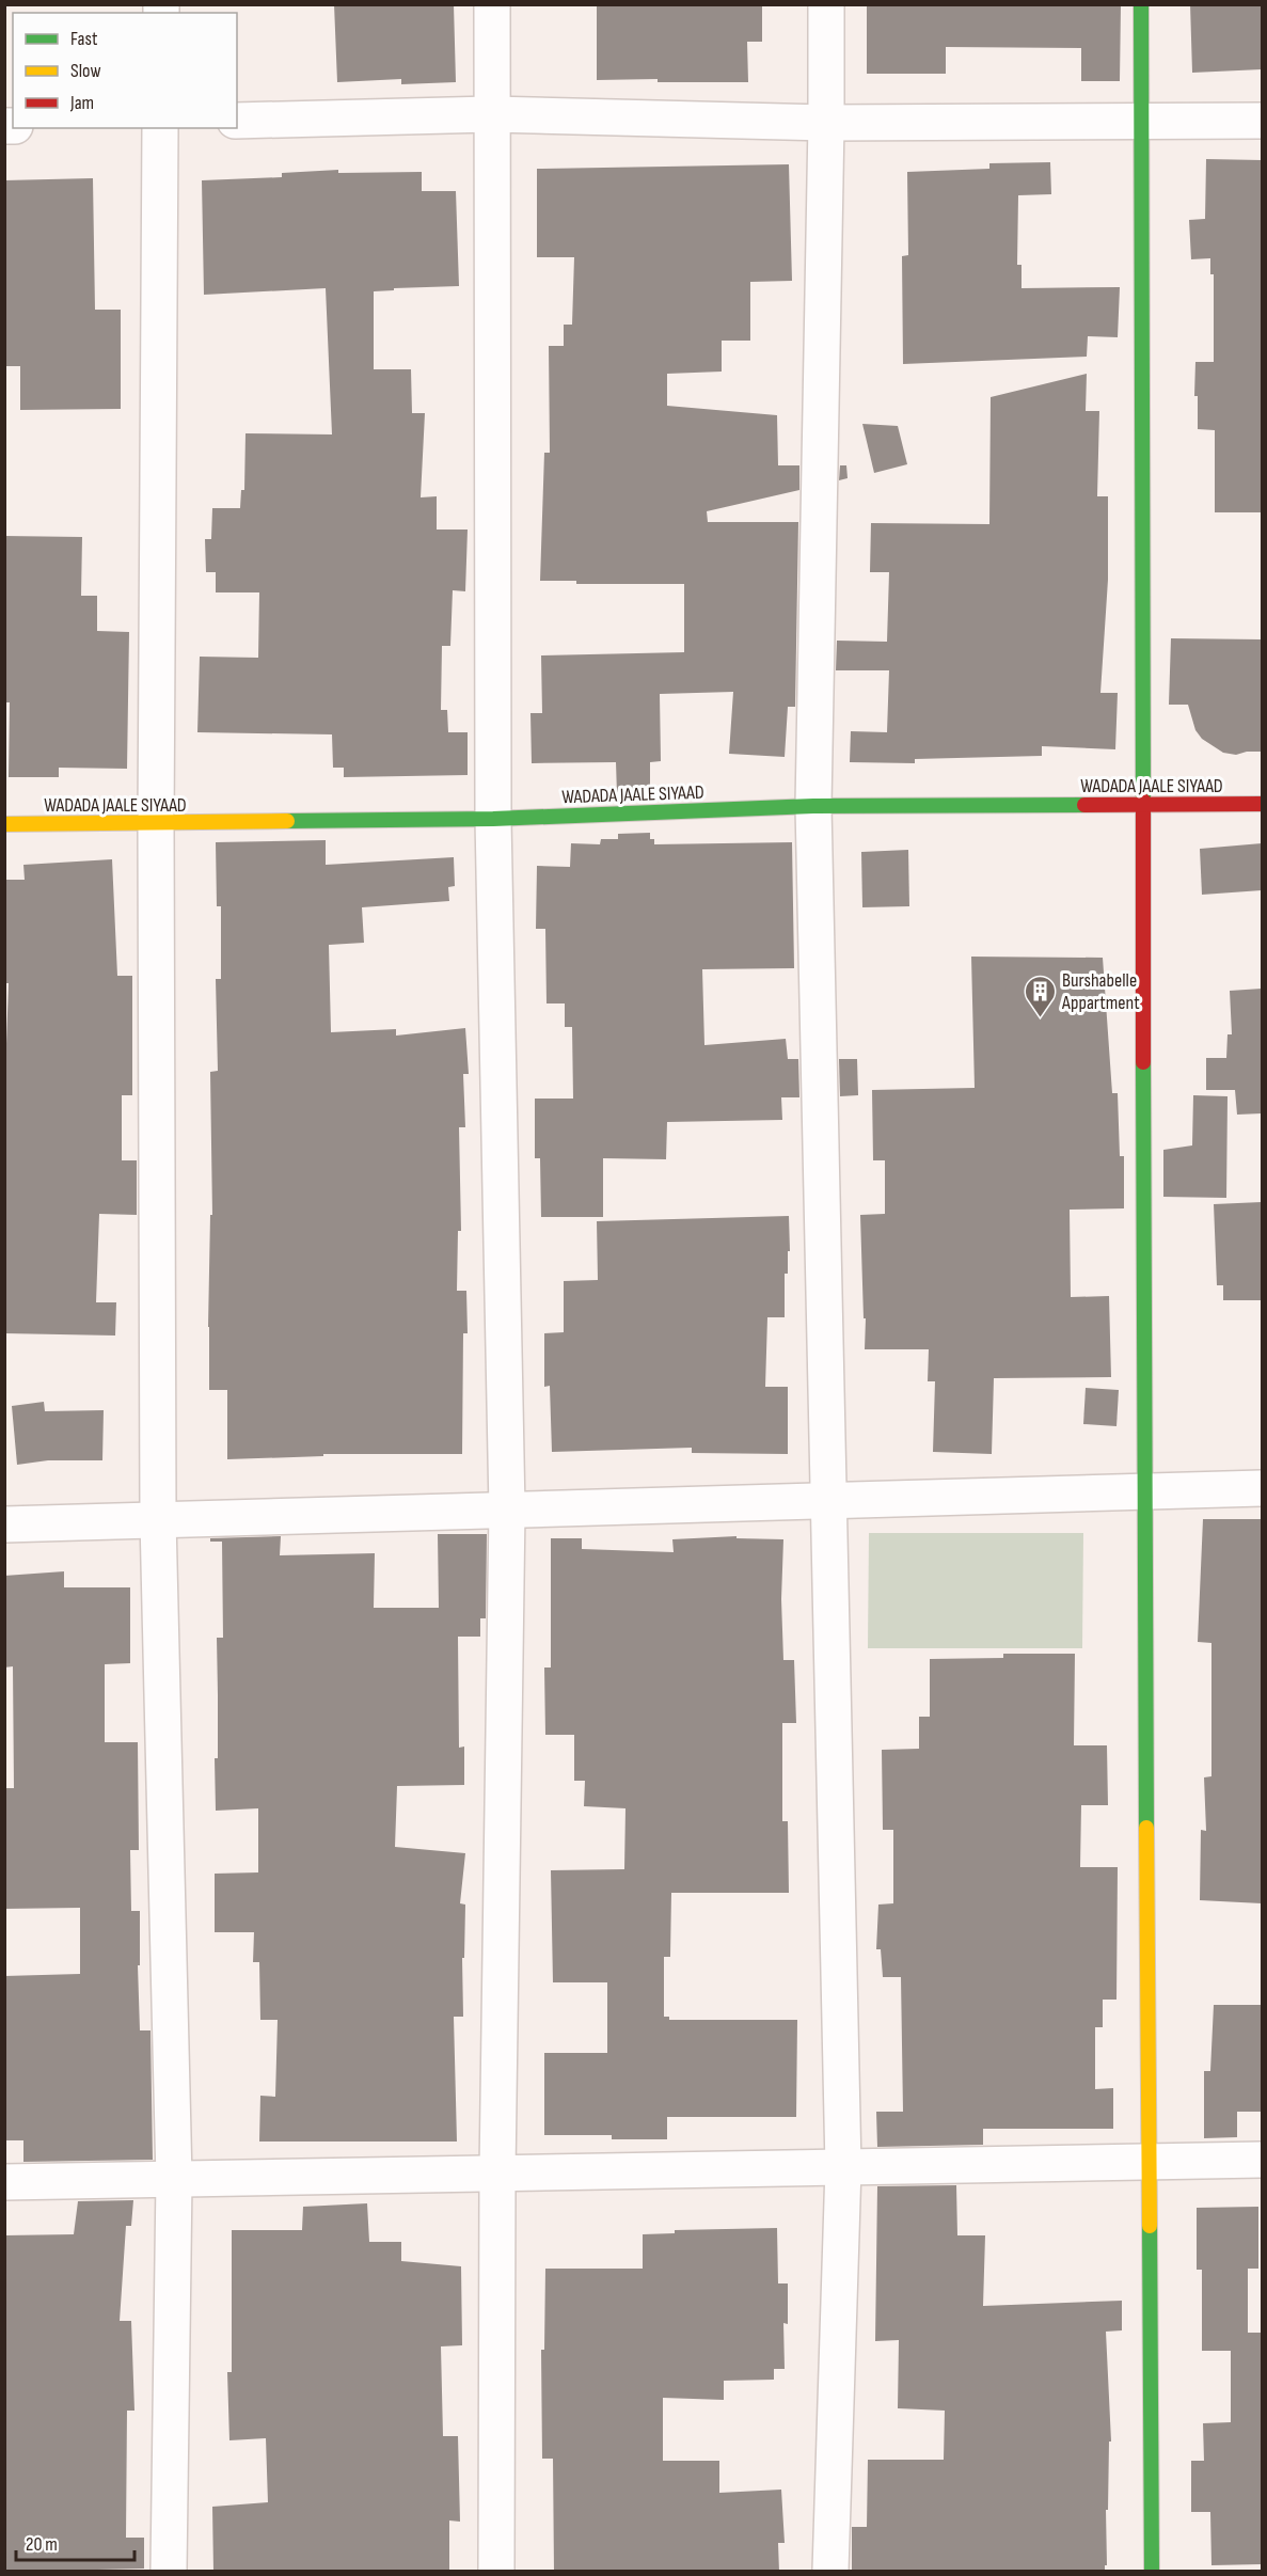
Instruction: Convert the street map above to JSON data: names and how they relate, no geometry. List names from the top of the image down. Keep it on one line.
{"streets":{"main road":["WADADA JAALE SIYAAD"]},"places":{"building":["Burshabelle Appartment"]},"legend":["Fast","Slow","Jam"],"scale_bar":"20 m"}
